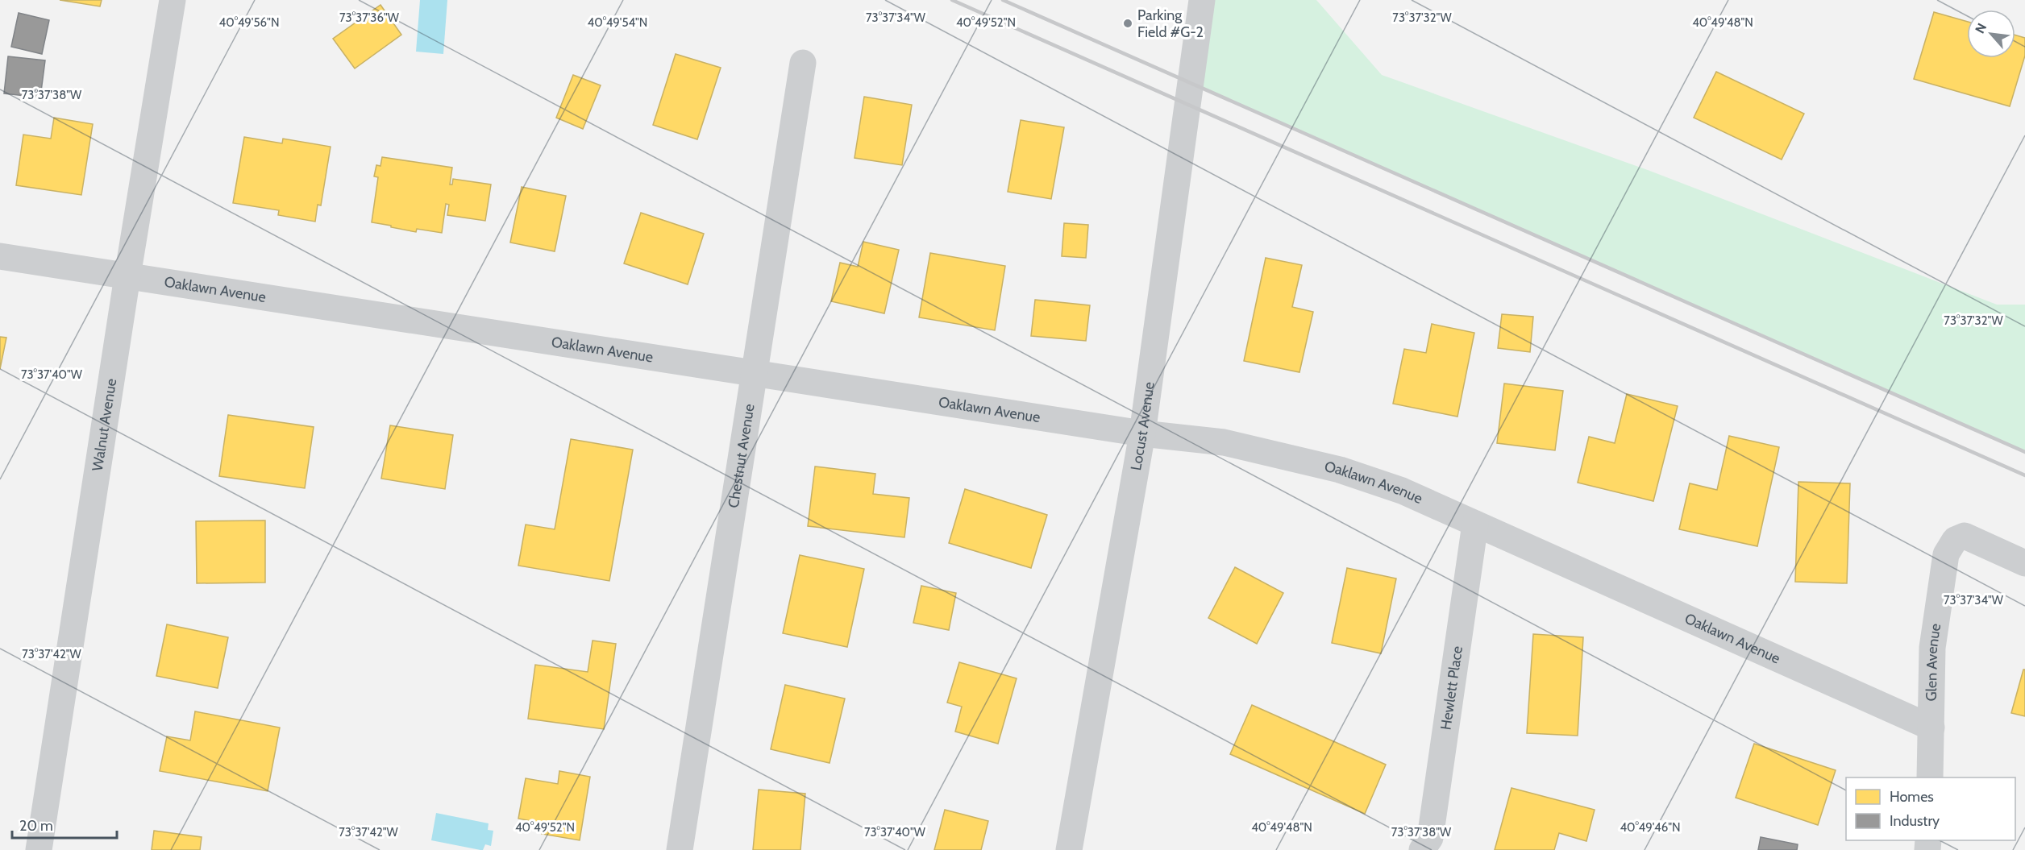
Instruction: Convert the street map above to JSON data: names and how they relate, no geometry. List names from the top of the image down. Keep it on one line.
{"streets":{"street":["Oaklawn Avenue","Walnut Avenue","Locust Avenue","Chestnut Avenue","Glen Avenue","Hewlett Place"]},"crossings":[["Oaklawn Avenue","Walnut Avenue"],["Oaklawn Avenue","Locust Avenue"],["Oaklawn Avenue","Chestnut Avenue"],["Oaklawn Avenue","Glen Avenue"],["Oaklawn Avenue","Hewlett Place"]],"places":["Parking Field #G-2"],"legend":["Homes","Industry"],"scale_bar":"20 m","north":"top left","coordinates":["73°37'36\"W","73°37'34\"W","73°37'32\"W","40°49'56\"N","40°49'54\"N","40°49'52\"N","40°49'48\"N","73°37'38\"W","73°37'40\"W","73°37'42\"W","40°49'46\"N"]}
